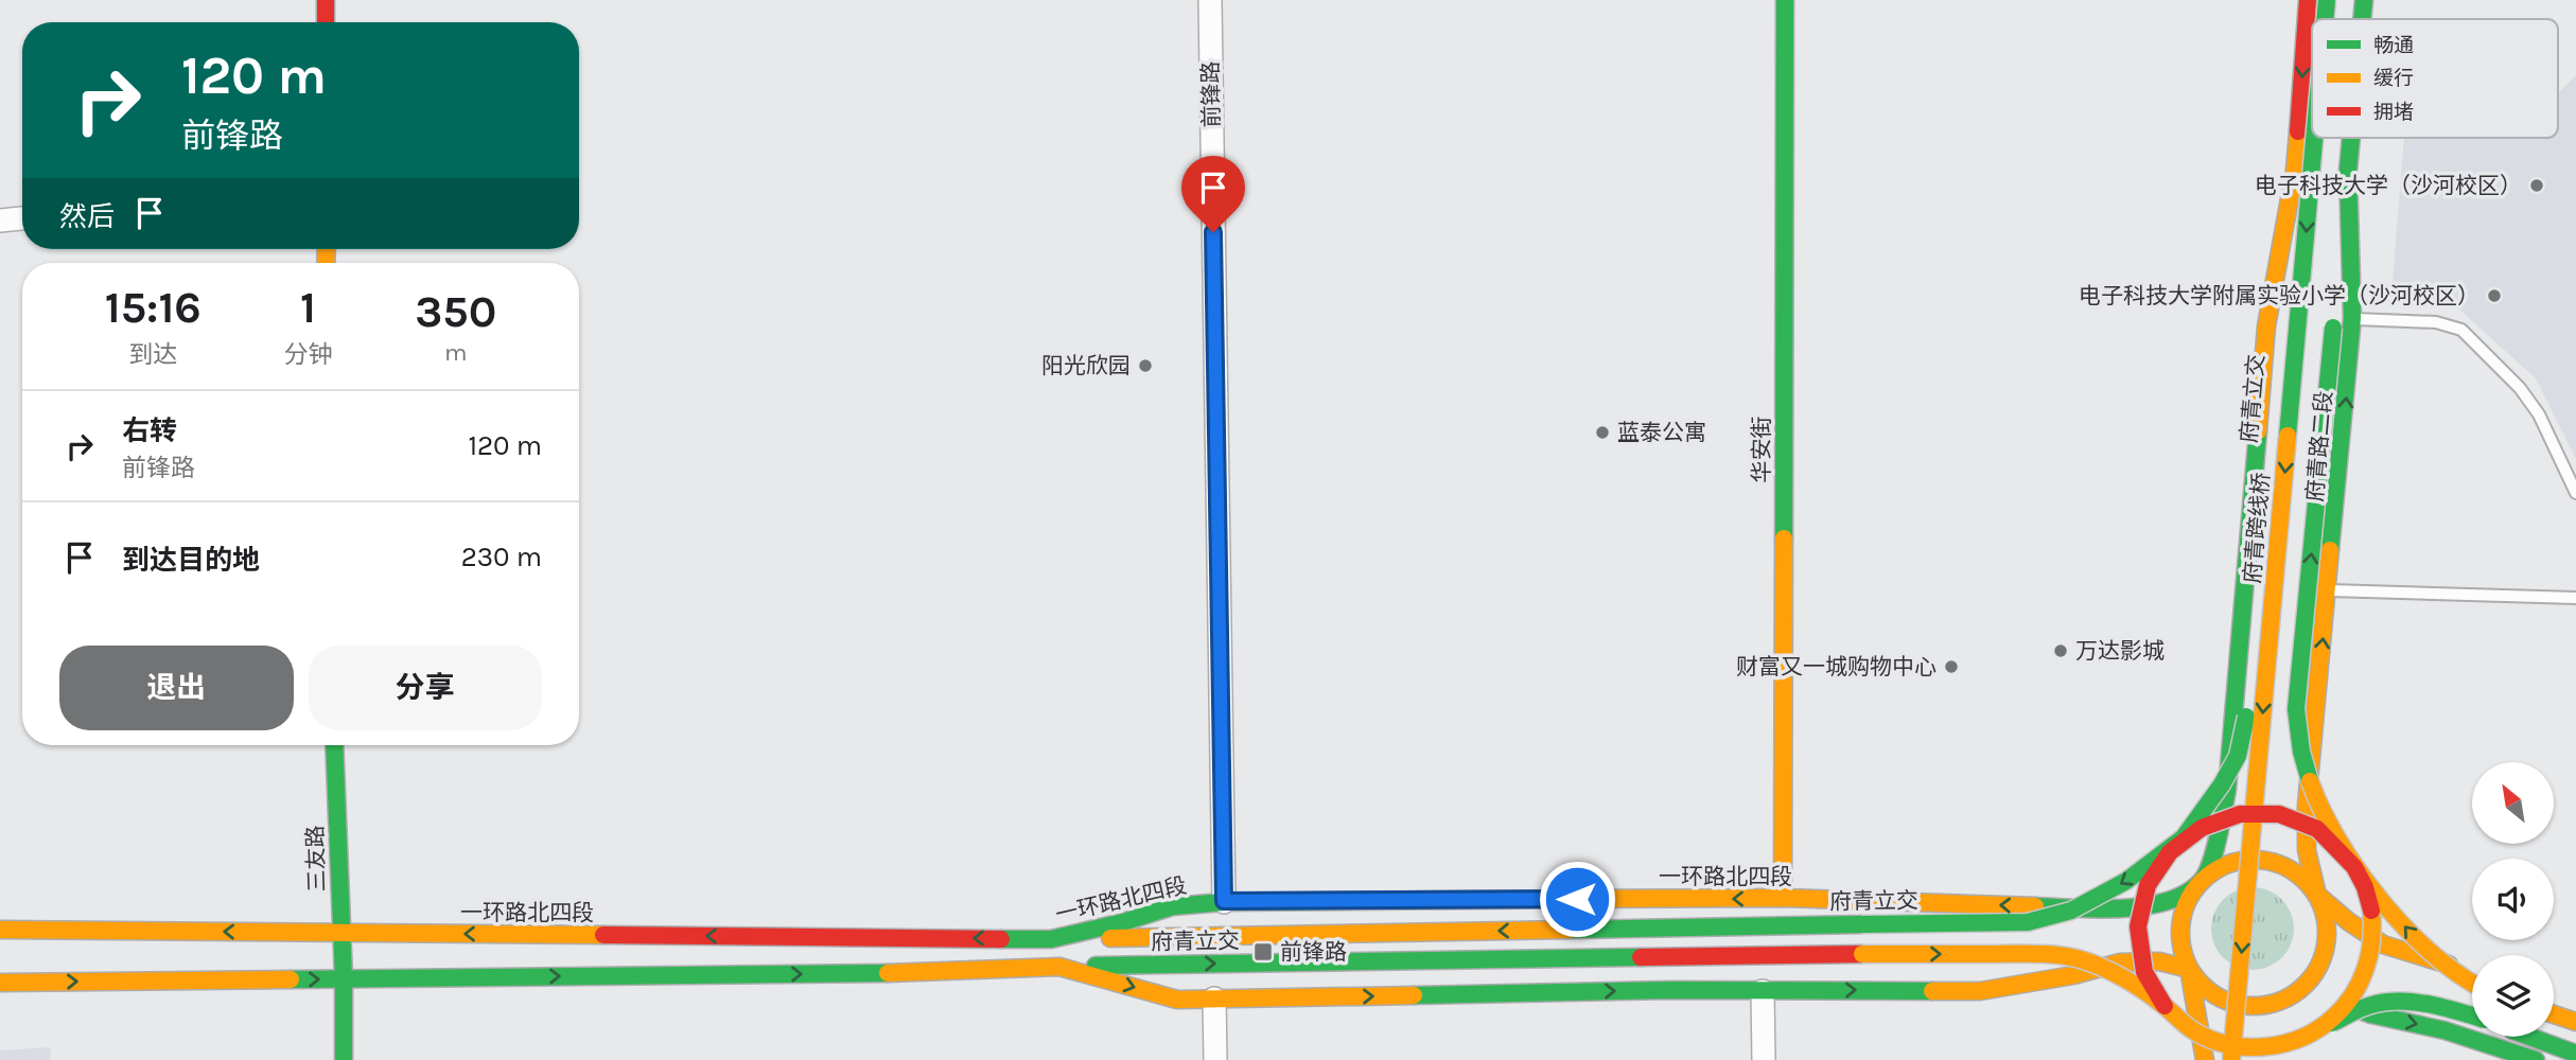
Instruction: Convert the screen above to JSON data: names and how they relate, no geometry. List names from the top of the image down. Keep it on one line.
{"streets":{"main road":["府青立交","府青路二段","华安街","府青跨线桥","三友路","一环路北四段"],"street":["前锋路"]},"crossings":[["前锋路","一环路北四段"],["府青立交","一环路北四段"],["府青路二段","一环路北四段"],["华安街","一环路北四段"],["三友路","一环路北四段"]],"places":{"other":["电子科技大学（沙河校区）","电子科技大学附属实验小学（沙河校区）","阳光欣园","蓝泰公寓","万达影城","财富又一城购物中心"],"transit":["前锋路"]},"legend":["畅通","缓行","拥堵"],"north":"top left","page":{"turn":["120 m","前锋路"],"then":"然后","eta":["15:16","到达","1","分钟","350","m"],"list":[{"name":"右转","note":"前锋路","value":"120 m"},{"name":"到达目的地","value":"230 m"}],"buttons":["退出","分享"]}}
